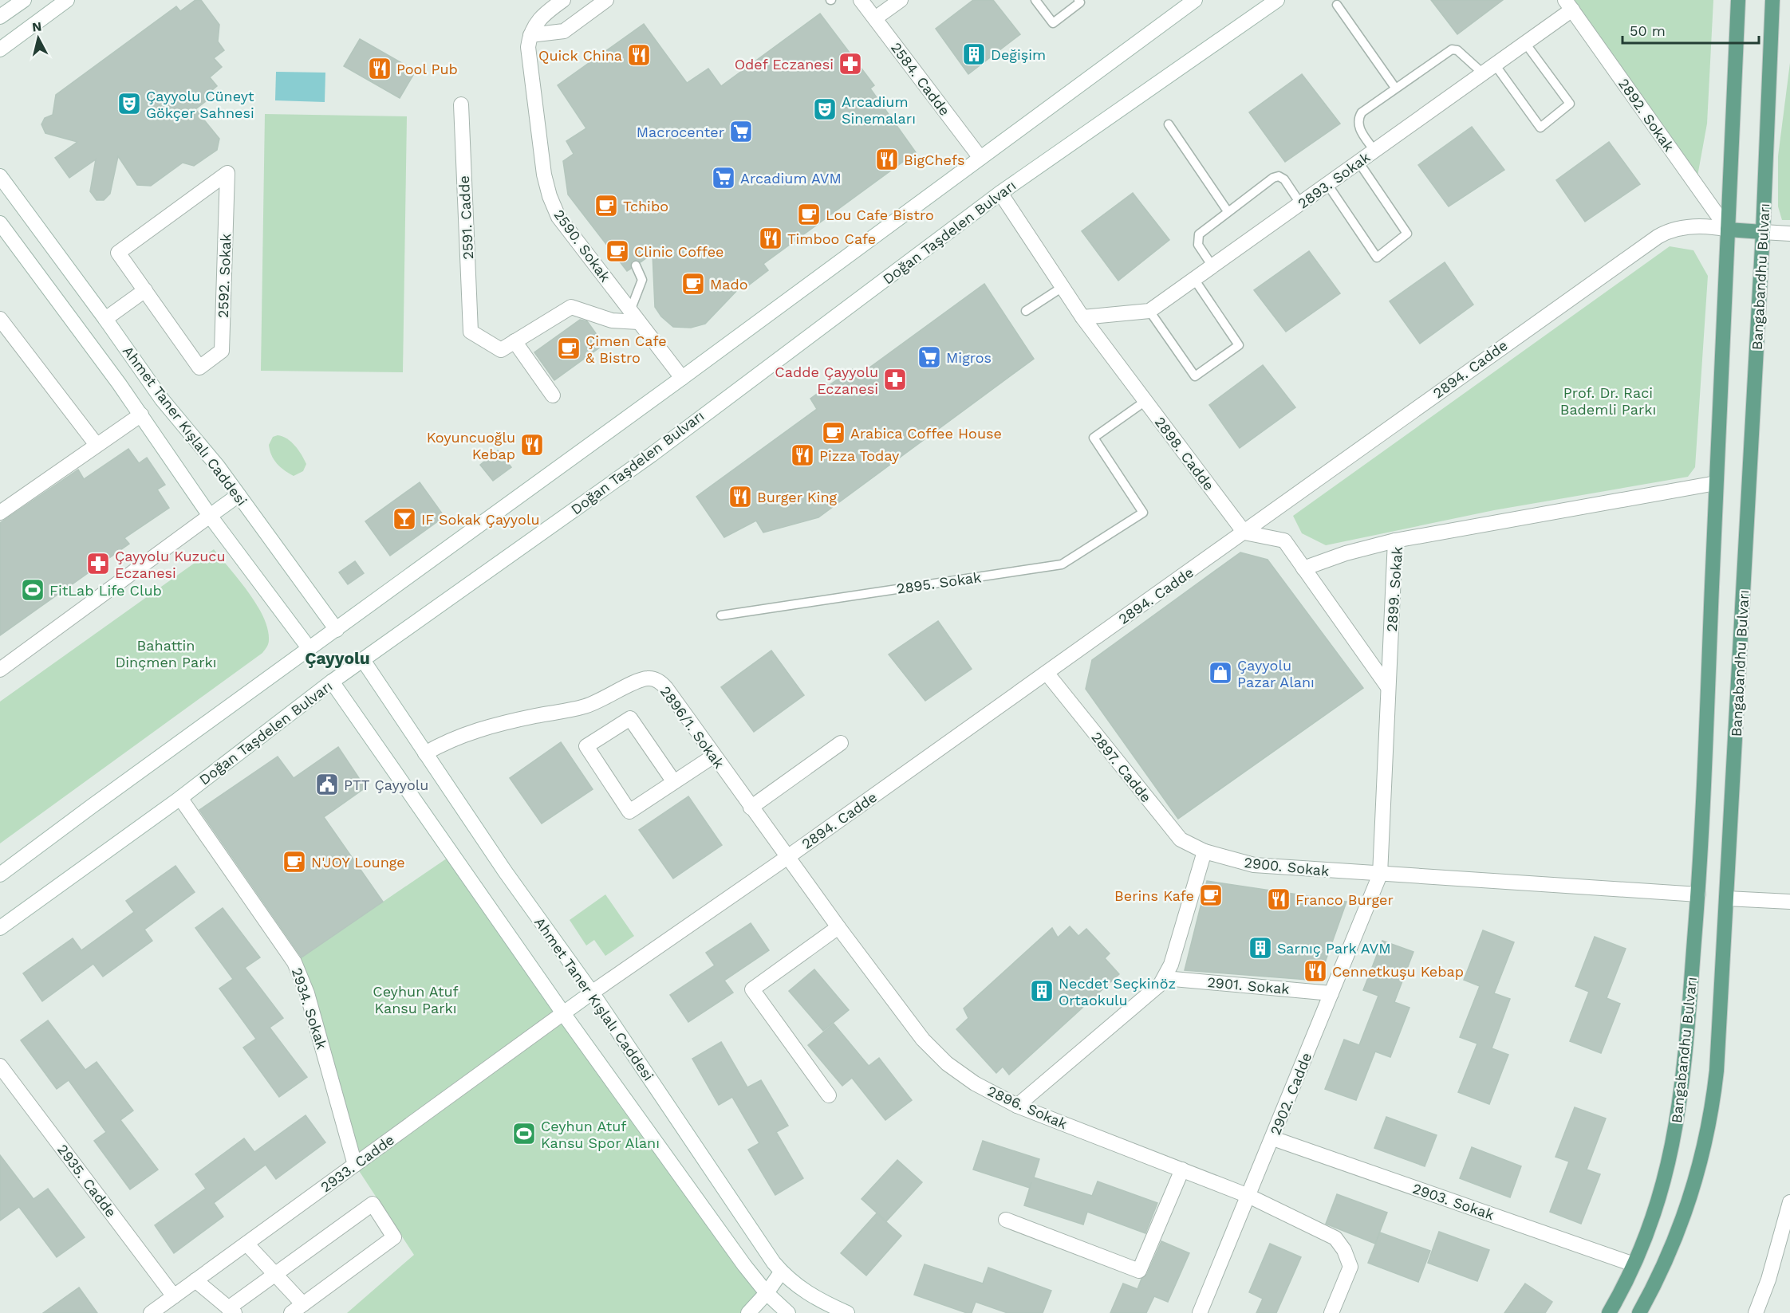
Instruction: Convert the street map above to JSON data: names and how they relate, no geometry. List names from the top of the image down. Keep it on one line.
{"streets":{"main road":["Bangabandhu Bulvarı"],"street":["2584. Cadde","2892. Sokak","2893. Sokak","2591. Cadde","Doğan Taşdelen Bulvarı","2590. Sokak","2592. Sokak","2894. Cadde","Ahmet Taner Kışlalı Caddesi","2898. Cadde","2899. Sokak","2896/1. Sokak","2897. Cadde","2900. Sokak","2901. Sokak","2934. Sokak","2902. Cadde","2896. Sokak","2933. Cadde","2935. Cadde","2903. Sokak"],"lane":["2895. Sokak"]},"crossings":[["2892. Sokak","2893. Sokak"],["2892. Sokak","Bangabandhu Bulvarı"],["2892. Sokak","2894. Cadde"],["Doğan Taşdelen Bulvarı","Ahmet Taner Kışlalı Caddesi"],["Doğan Taşdelen Bulvarı","2898. Cadde"],["Doğan Taşdelen Bulvarı","2934. Sokak"],["Bangabandhu Bulvarı","2894. Cadde"],["Bangabandhu Bulvarı","2899. Sokak"],["Bangabandhu Bulvarı","2900. Sokak"],["Bangabandhu Bulvarı","2903. Sokak"],["2894. Cadde","Ahmet Taner Kışlalı Caddesi"],["2894. Cadde","2898. Cadde"],["2894. Cadde","2896/1. Sokak"],["2894. Cadde","2897. Cadde"],["2894. Cadde","2896. Sokak"],["2894. Cadde","2933. Cadde"],["Ahmet Taner Kışlalı Caddesi","2896/1. Sokak"],["2898. Cadde","2895. Sokak"],["2899. Sokak","2900. Sokak"],["2899. Sokak","2902. Cadde"],["2896/1. Sokak","2896. Sokak"],["2897. Cadde","2900. Sokak"],["2900. Sokak","2902. Cadde"],["2901. Sokak","2902. Cadde"],["2934. Sokak","2933. Cadde"],["2902. Cadde","2896. Sokak"],["2902. Cadde","2903. Sokak"],["2933. Cadde","2935. Cadde"]],"districts":["Çayyolu"],"parks":["Prof. Dr. Raci Bademli Parkı","Bahattin Dinçmen Parkı","Ceyhun Atuf Kansu Parkı"],"places":{"building":["Değişim","Sarnıç Park AVM","Necdet Seçkinöz Ortaokulu"],"restaurant":["Quick China","Pool Pub","BigChefs","Timboo Cafe","Koyuncuoğlu Kebap","Pizza Today","Burger King","Franco Burger","Cennetkuşu Kebap"],"pharmacy":["Odef Eczanesi","Cadde Çayyolu Eczanesi","Çayyolu Kuzucu Eczanesi"],"theatre":["Çayyolu Cüneyt Gökçer Sahnesi","Arcadium Sinemaları"],"supermarket":["Macrocenter","Arcadium AVM","Migros"],"cafe":["Tchibo","Lou Cafe Bistro","Clinic Coffee","Mado","Çimen Cafe & Bistro","Arabica Coffee House","N'JOY Lounge","Berins Kafe"],"bar":["IF Sokak Çayyolu"],"sports":["FitLab Life Club","Ceyhun Atuf Kansu Spor Alanı"],"shop":["Çayyolu Pazar Alanı"],"public building":["PTT Çayyolu"]},"scale_bar":"50 m","north":"top"}
